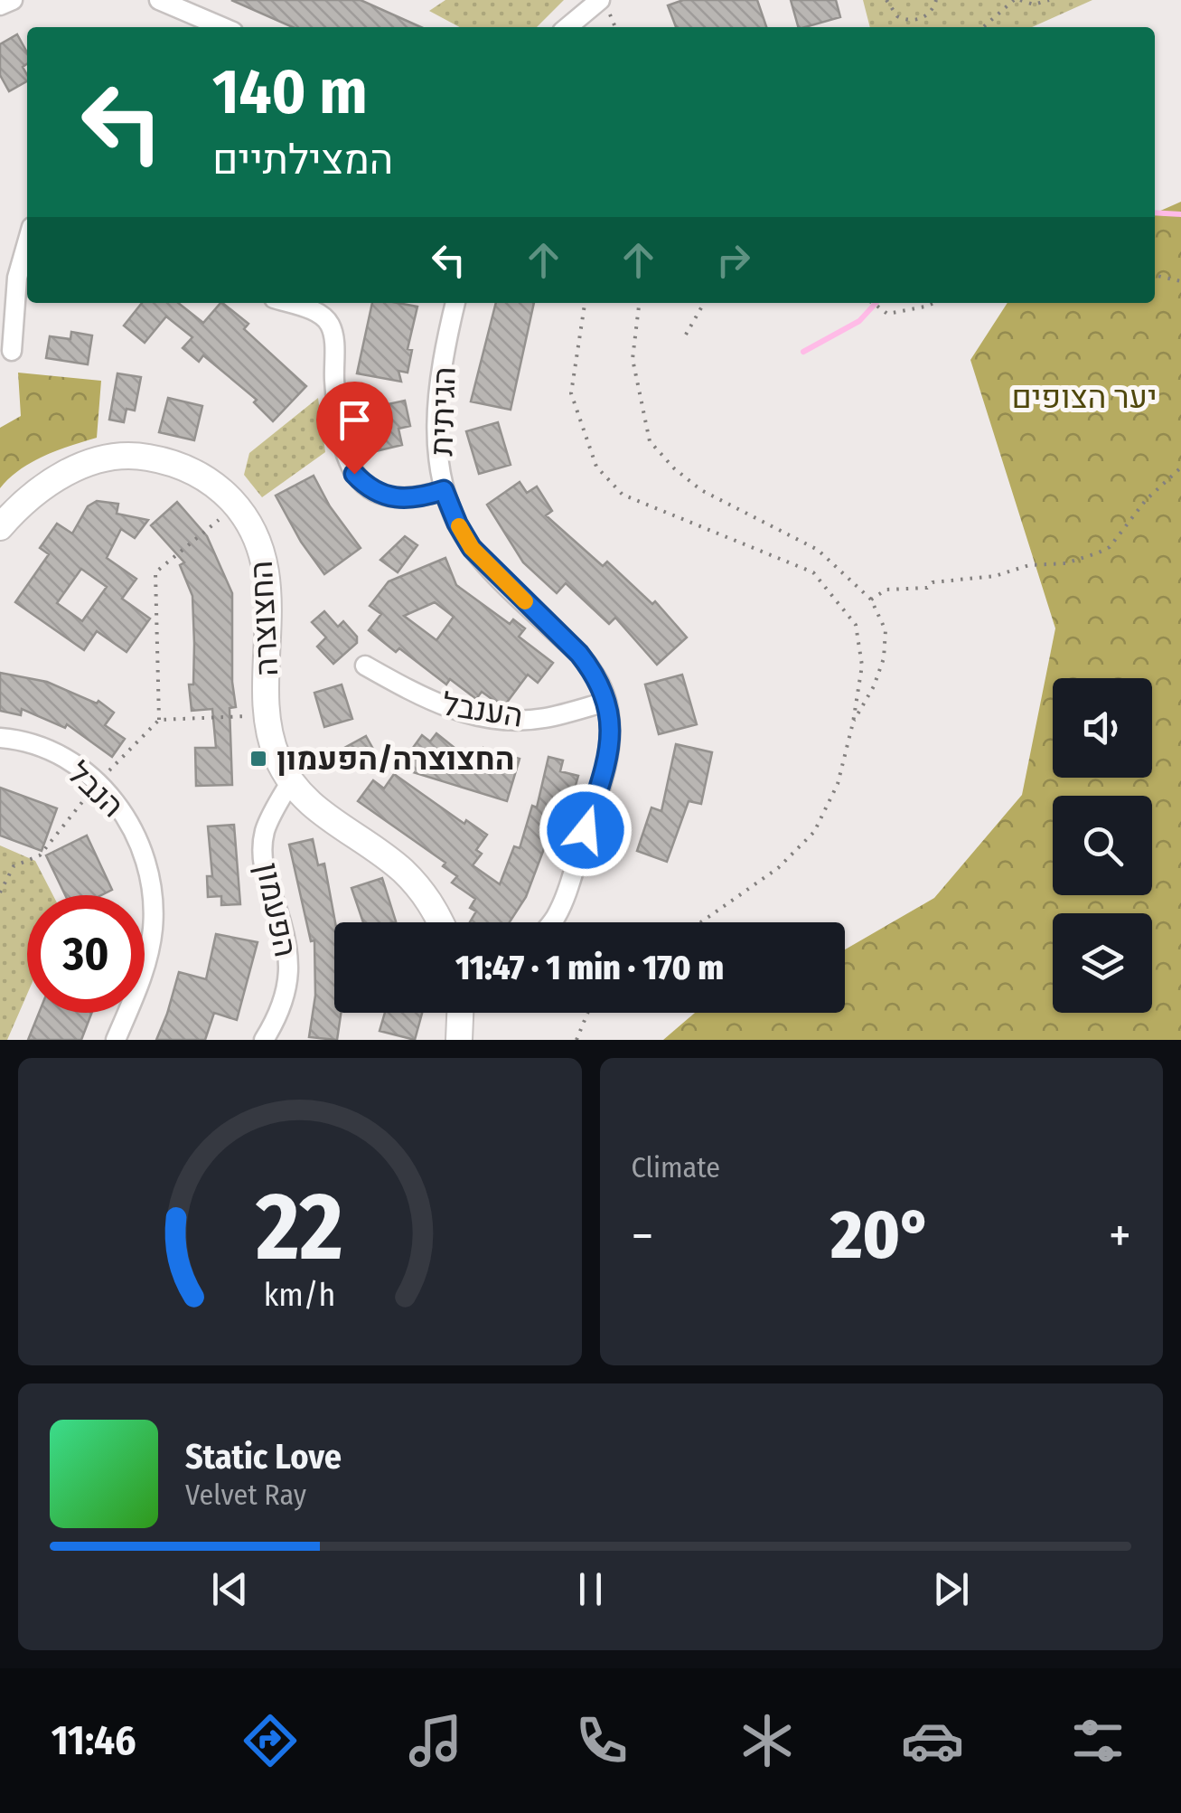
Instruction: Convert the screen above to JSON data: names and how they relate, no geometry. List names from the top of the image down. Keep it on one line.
{"streets":{"street":["הגיתית","החצוצרה","הענבל","הנבל","הפעמון"]},"crossings":[["הגיתית","הענבל"],["החצוצרה","הפעמון"]],"parks":["יער הצופים"],"places":{"transit":["החצוצרה/הפעמון"]},"page":{"turn":["140 m","המצילתיים"],"limit":"30","trip":"11:47 · 1 min · 170 m","tile":"Climate","heat":["−","20°","+"],"song":["Static Love","Velvet Ray"],"tabs":"11:46","gauge":["22","km/h"]}}
